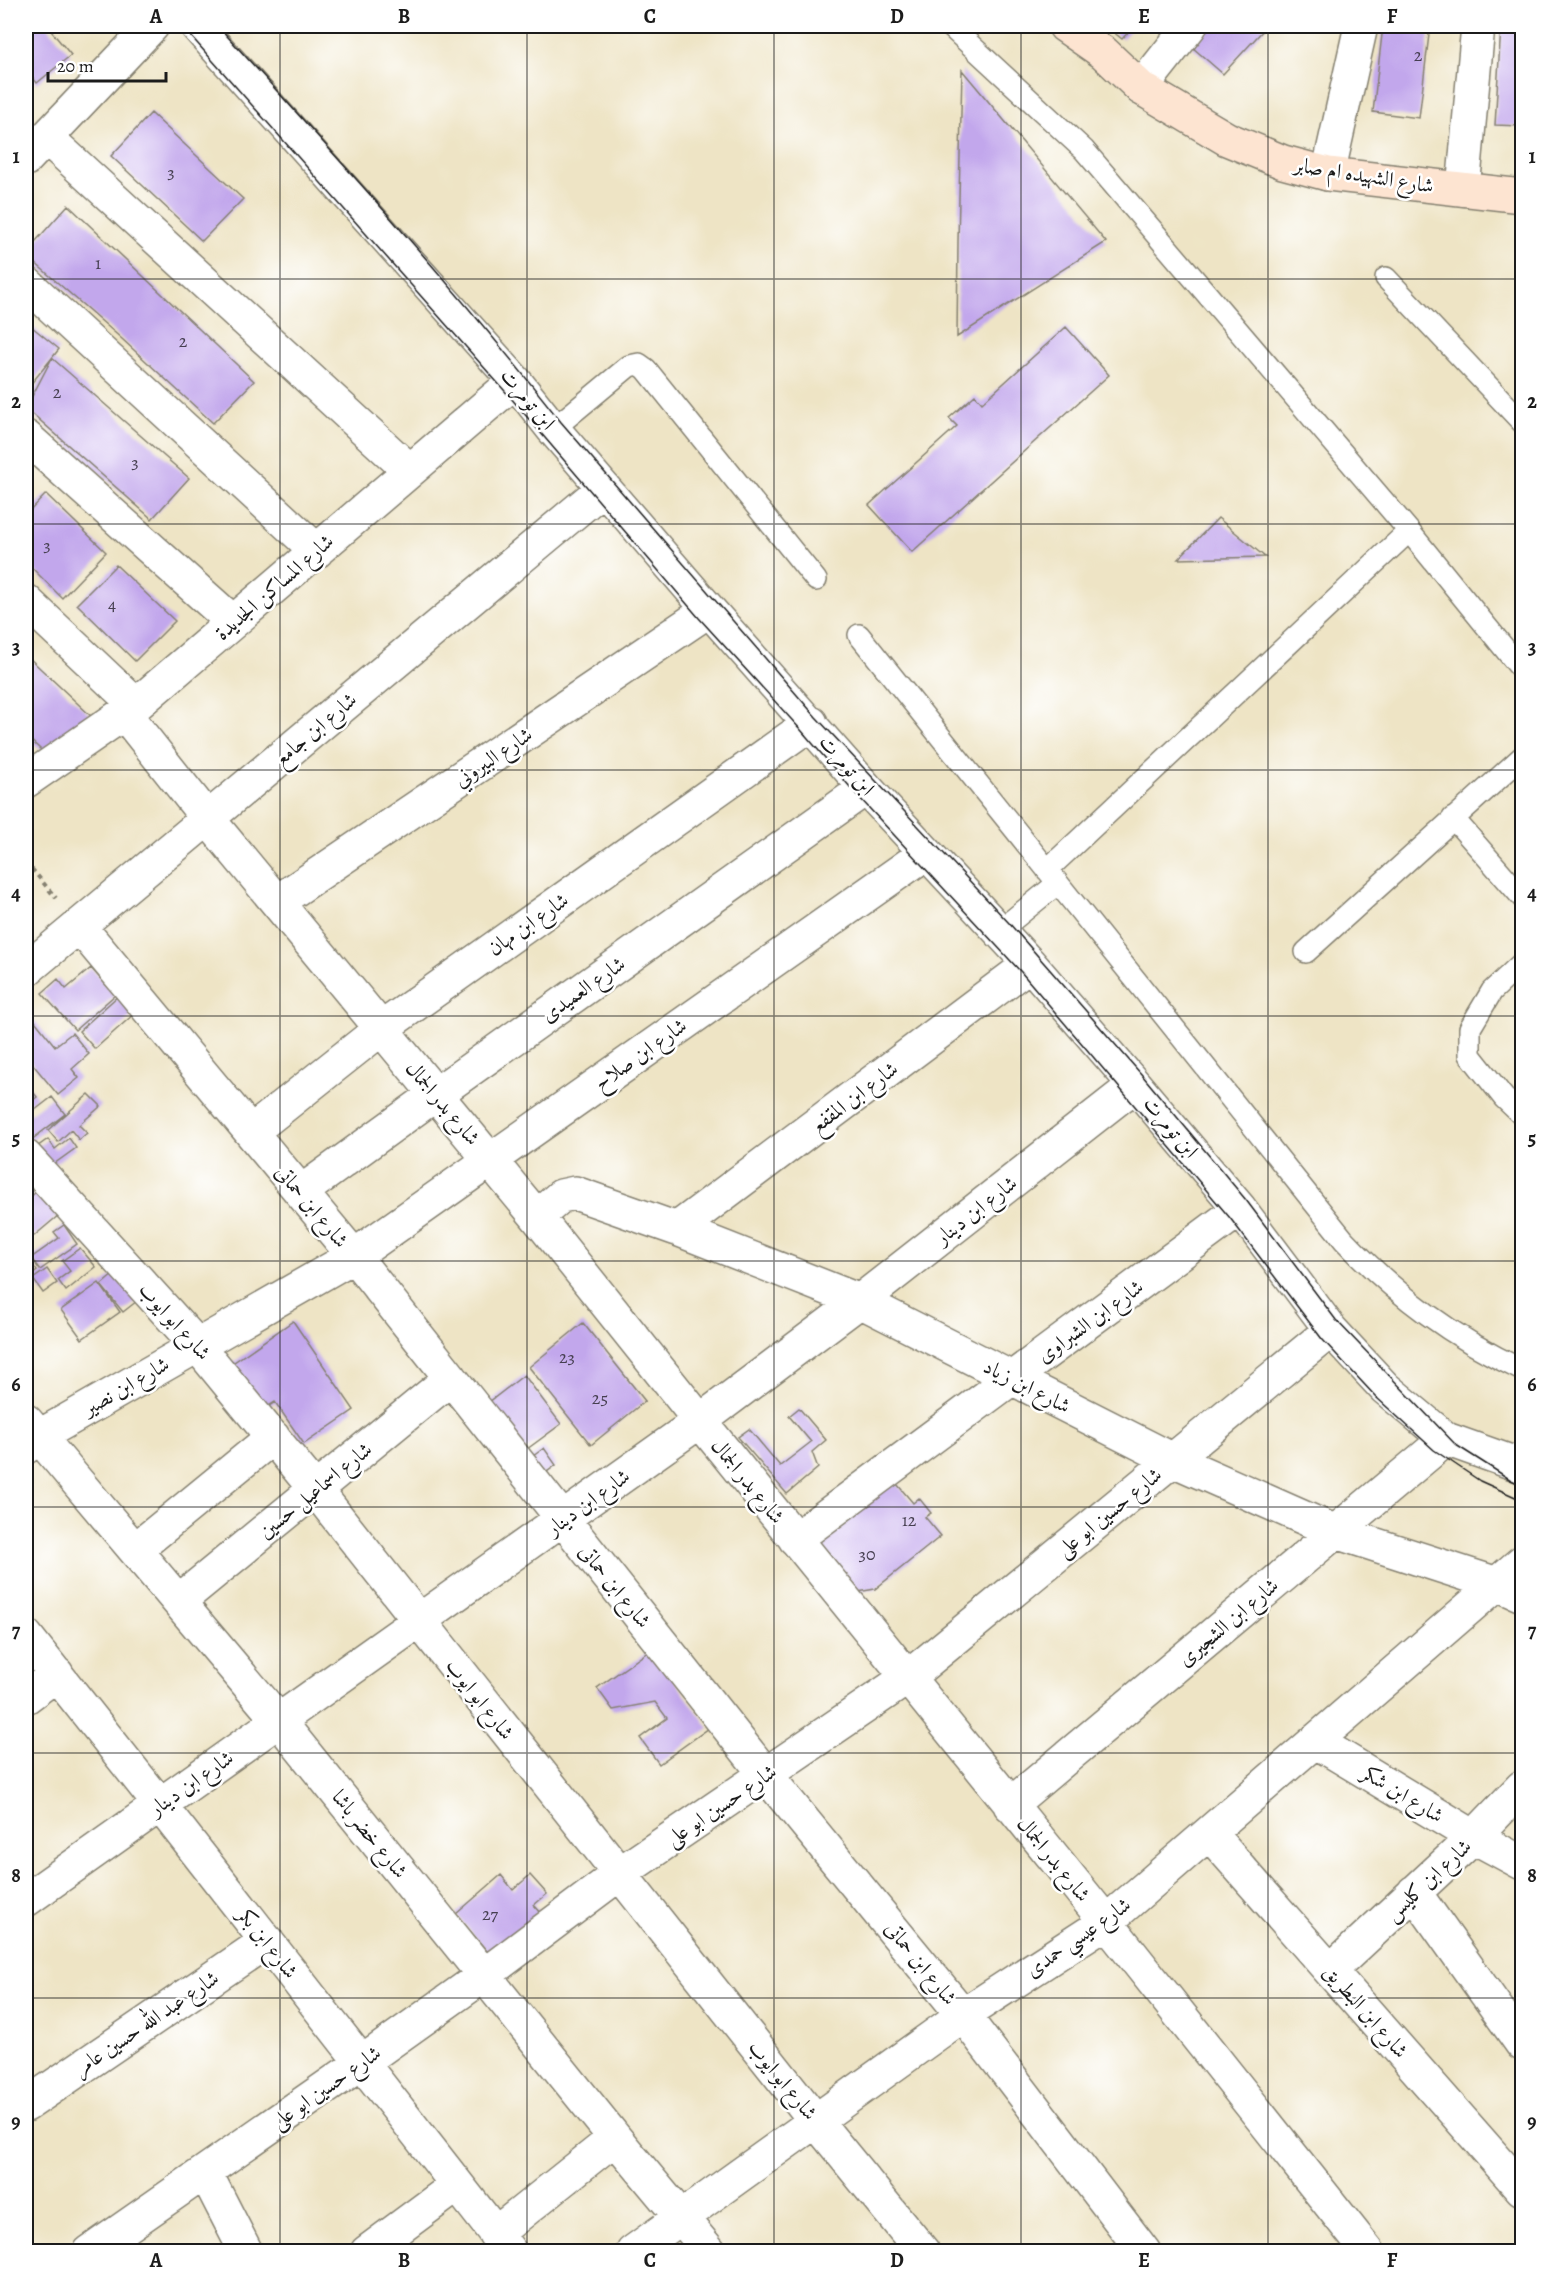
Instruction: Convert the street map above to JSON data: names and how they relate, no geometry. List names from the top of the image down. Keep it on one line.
{"streets":{"street":["شارع الشهيده ام صابر","ابن تومرت","شارع المساكن الجديدة","شارع ابن جامع","شارع البيروني","شارع ابن مهان","شارع العميدى","شارع ابن صلاح","شارع ابن المقفع","شارع بدر الجمال","شارع ابن حماتى","شارع ابن دينار","شارع ابو ايوب","شارع ابن الشبراوى","شارع ابن نصير","شارع ابن زياد","شارع اسماعيل حسين","شارع حسين ابو على","شارع ابن الشجيرى","شارع ابن شكر","شارع خضر باشا","شارع ابن كليس","شارع عيسي حمدى","شارع ابن بكر","شارع ابن البطريق","شارع عبد الله حسين عامر"]},"crossings":[["ابن تومرت","شارع المساكن الجديدة"],["ابن تومرت","شارع ابن جامع"],["ابن تومرت","شارع البيروني"],["ابن تومرت","شارع ابن مهان"],["ابن تومرت","شارع العميدى"],["ابن تومرت","شارع ابن صلاح"],["ابن تومرت","شارع ابن المقفع"],["ابن تومرت","شارع ابن دينار"],["ابن تومرت","شارع ابن الشبراوى"],["ابن تومرت","شارع حسين ابو على"],["ابن تومرت","شارع ابن الشجيرى"],["شارع المساكن الجديدة","شارع بدر الجمال"],["شارع ابن جامع","شارع بدر الجمال"],["شارع ابن جامع","شارع ابن حماتى"],["شارع البيروني","شارع بدر الجمال"],["شارع ابن مهان","شارع بدر الجمال"],["شارع ابن مهان","شارع ابن حماتى"],["شارع العميدى","شارع بدر الجمال"],["شارع العميدى","شارع ابن حماتى"],["شارع ابن صلاح","شارع بدر الجمال"],["شارع ابن صلاح","شارع ابن حماتى"],["شارع ابن صلاح","شارع ابن نصير"],["شارع ابن المقفع","شارع ابن زياد"],["شارع بدر الجمال","شارع ابن دينار"],["شارع بدر الجمال","شارع ابن الشبراوى"],["شارع بدر الجمال","شارع ابن زياد"],["شارع بدر الجمال","شارع حسين ابو على"],["شارع بدر الجمال","شارع ابن الشجيرى"],["شارع بدر الجمال","شارع عيسي حمدى"],["شارع ابن حماتى","شارع ابن دينار"],["شارع ابن حماتى","شارع ابن نصير"],["شارع ابن حماتى","شارع اسماعيل حسين"],["شارع ابن حماتى","شارع حسين ابو على"],["شارع ابن حماتى","شارع عيسي حمدى"],["شارع ابن دينار","شارع ابو ايوب"],["شارع ابن دينار","شارع ابن زياد"],["شارع ابن دينار","شارع خضر باشا"],["شارع ابن دينار","شارع ابن بكر"],["شارع ابو ايوب","شارع ابن نصير"],["شارع ابو ايوب","شارع اسماعيل حسين"],["شارع ابو ايوب","شارع حسين ابو على"],["شارع ابو ايوب","شارع عيسي حمدى"],["شارع ابن الشبراوى","شارع ابن زياد"],["شارع ابن نصير","شارع خضر باشا"],["شارع ابن زياد","شارع حسين ابو على"],["شارع ابن زياد","شارع ابن الشجيرى"],["شارع ابن زياد","شارع عيسي حمدى"],["شارع اسماعيل حسين","شارع خضر باشا"],["شارع حسين ابو على","شارع خضر باشا"],["شارع حسين ابو على","شارع ابن بكر"],["شارع ابن شكر","شارع ابن كليس"],["شارع ابن شكر","شارع عيسي حمدى"],["شارع خضر باشا","شارع عيسي حمدى"],["شارع ابن كليس","شارع ابن البطريق"],["شارع عيسي حمدى","شارع ابن البطريق"],["شارع ابن بكر","شارع عبد الله حسين عامر"]],"house_numbers":["2","3","1","2","2","3","3","4","23","25","12","30","27"],"scale_bar":"20 m","grid":{"columns":["A","B","C","D","E","F"],"rows":["1","2","3","4","5","6","7","8","9"]}}
